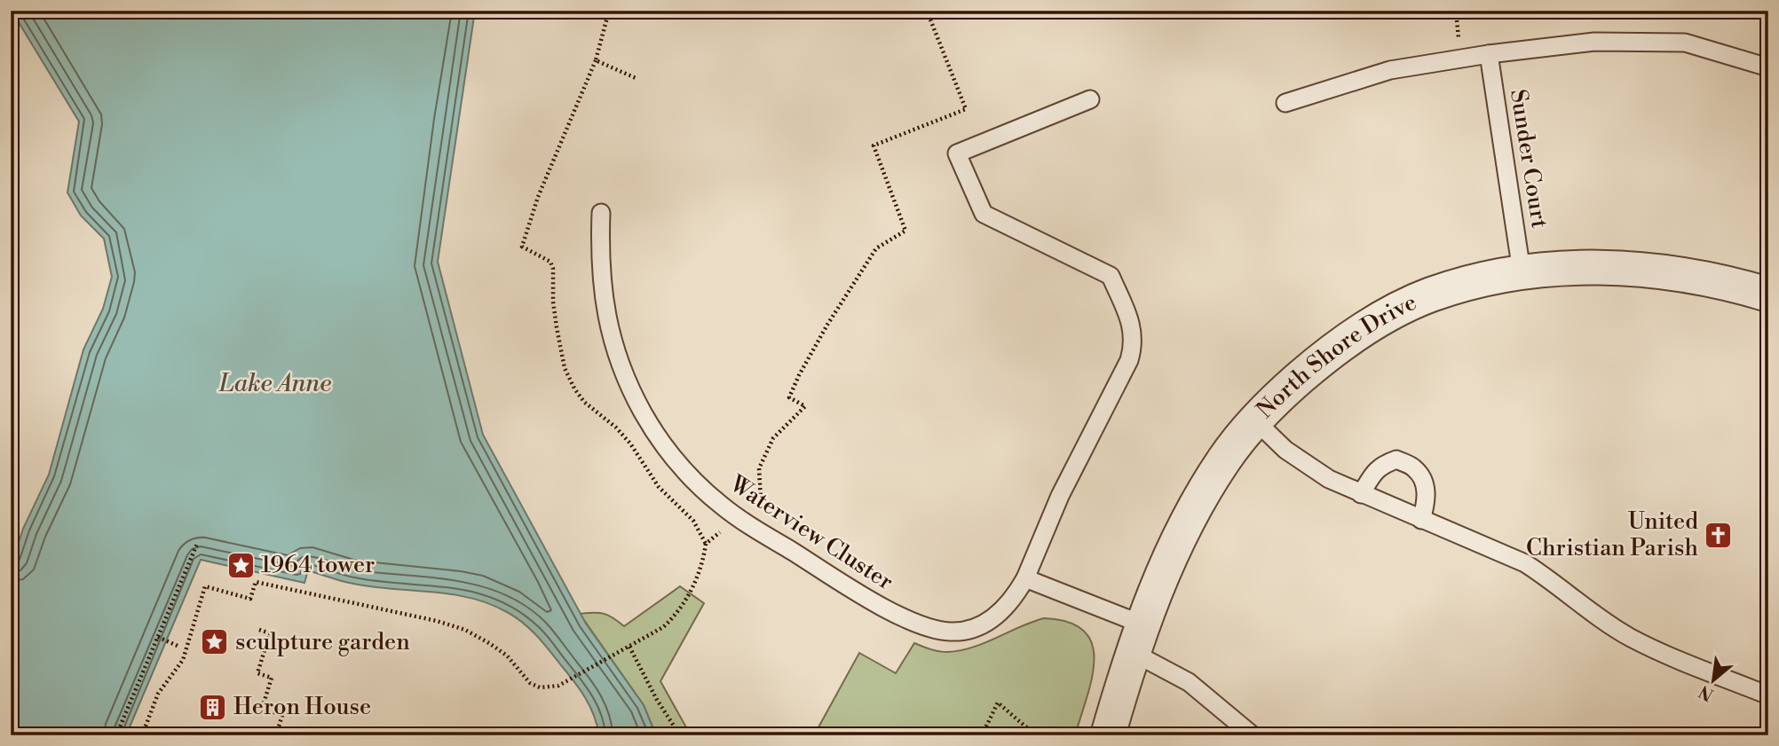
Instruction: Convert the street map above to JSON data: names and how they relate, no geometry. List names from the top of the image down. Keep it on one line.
{"streets":{"street":["North Shore Drive"],"lane":["Sunder Court","Waterview Cluster"]},"crossings":[["Sunder Court","North Shore Drive"]],"water":["Lake Anne"],"places":{"church":["United Christian Parish"],"place":["1964 tower","sculpture garden"],"building":["Heron House"]},"north":"bottom left"}
